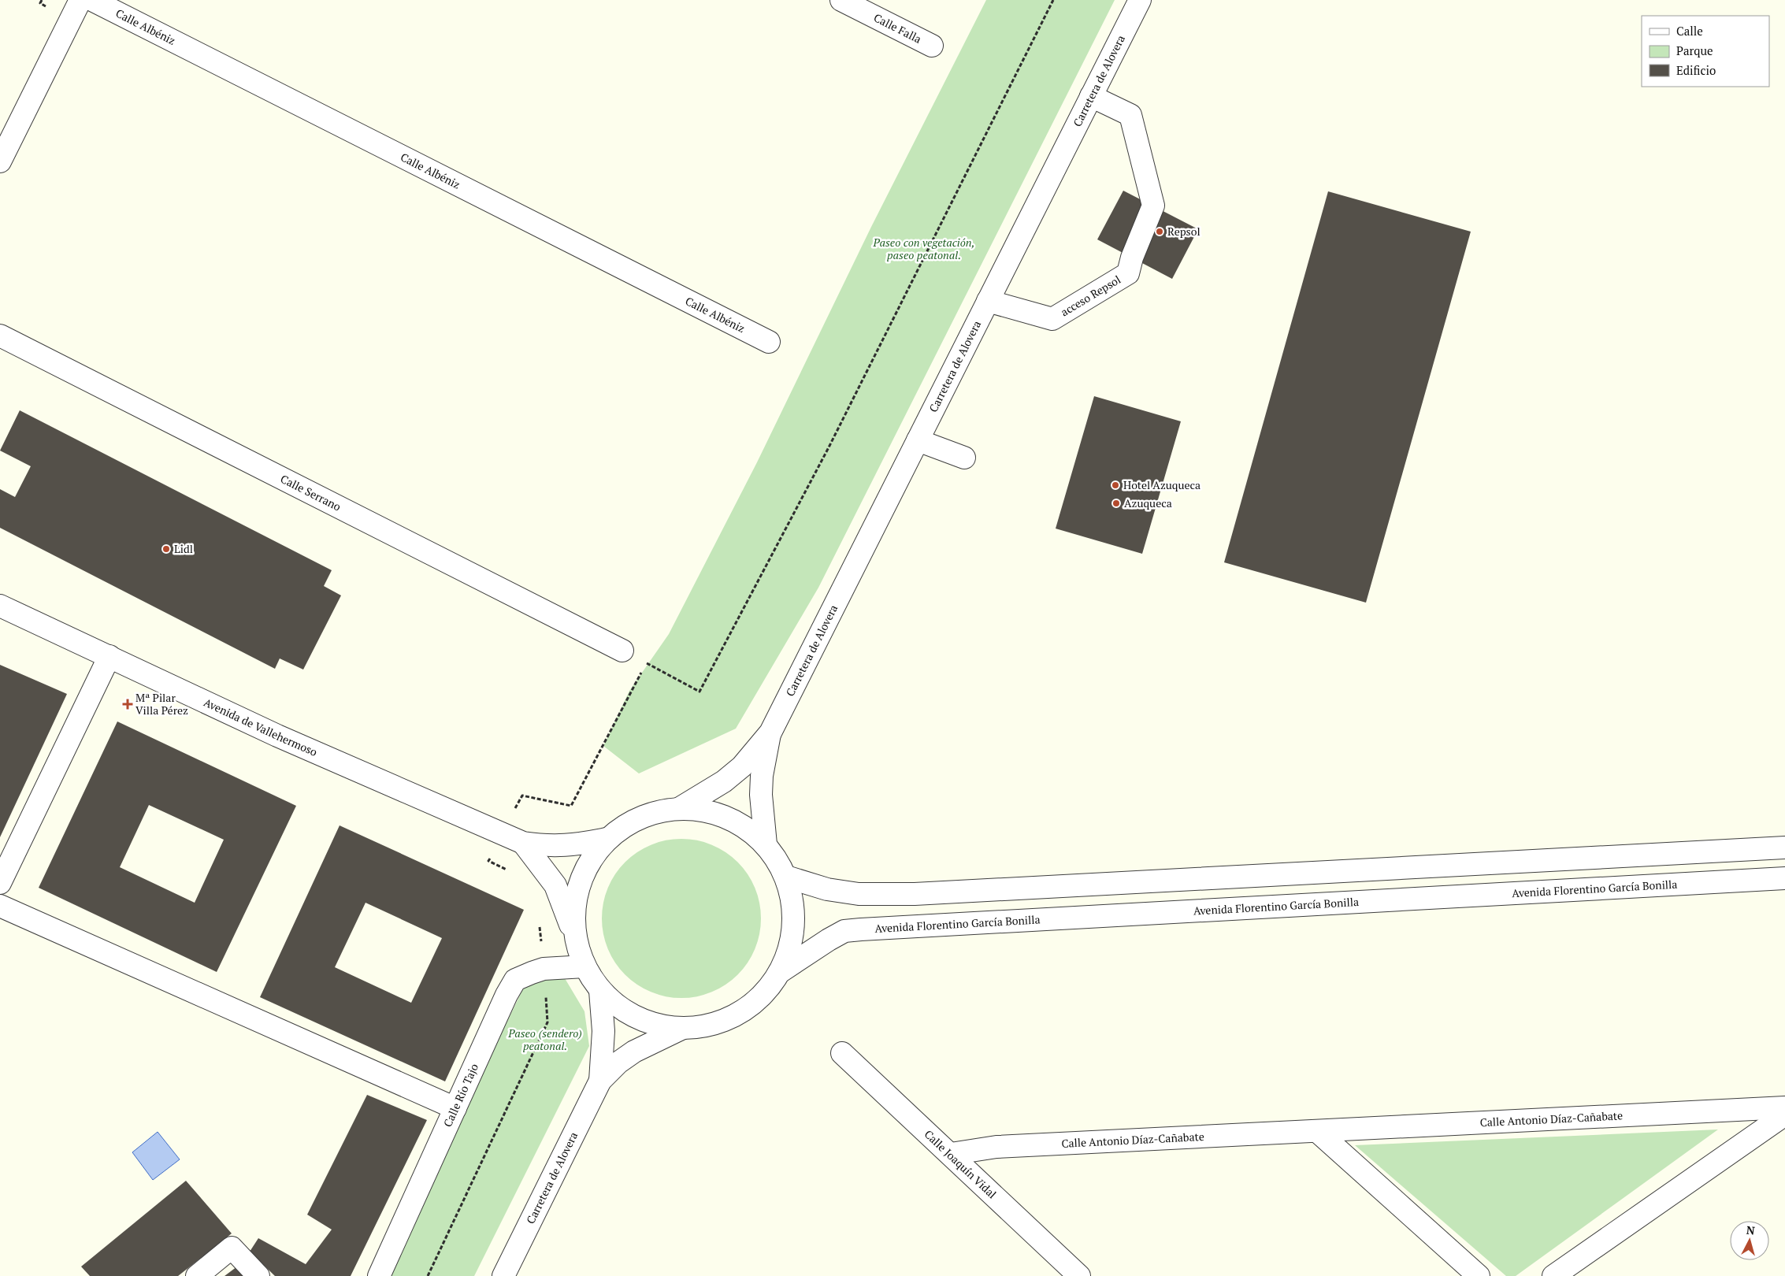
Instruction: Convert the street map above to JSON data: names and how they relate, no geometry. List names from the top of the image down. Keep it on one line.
{"streets":{"street":["Calle Albéniz","Calle Falla","Carretera de Alovera","acceso Repsol","Calle Serrano","Avenida de Vallehermoso","Avenida Florentino García Bonilla","Calle Río Tajo","Calle Antonio Díaz-Cañabate","Calle Joaquín Vidal"]},"crossings":[["Carretera de Alovera","acceso Repsol"],["Calle Antonio Díaz-Cañabate","Calle Joaquín Vidal"]],"parks":["Paseo con vegetación, paseo peatonal.","Paseo (sendero) peatonal."],"places":{"other":["Repsol","Hotel Azuqueca","Azuqueca","Lidl"],"health":["Mª Pilar Villa Pérez"]},"legend":["Calle","Parque","Edificio"],"north":"top"}
